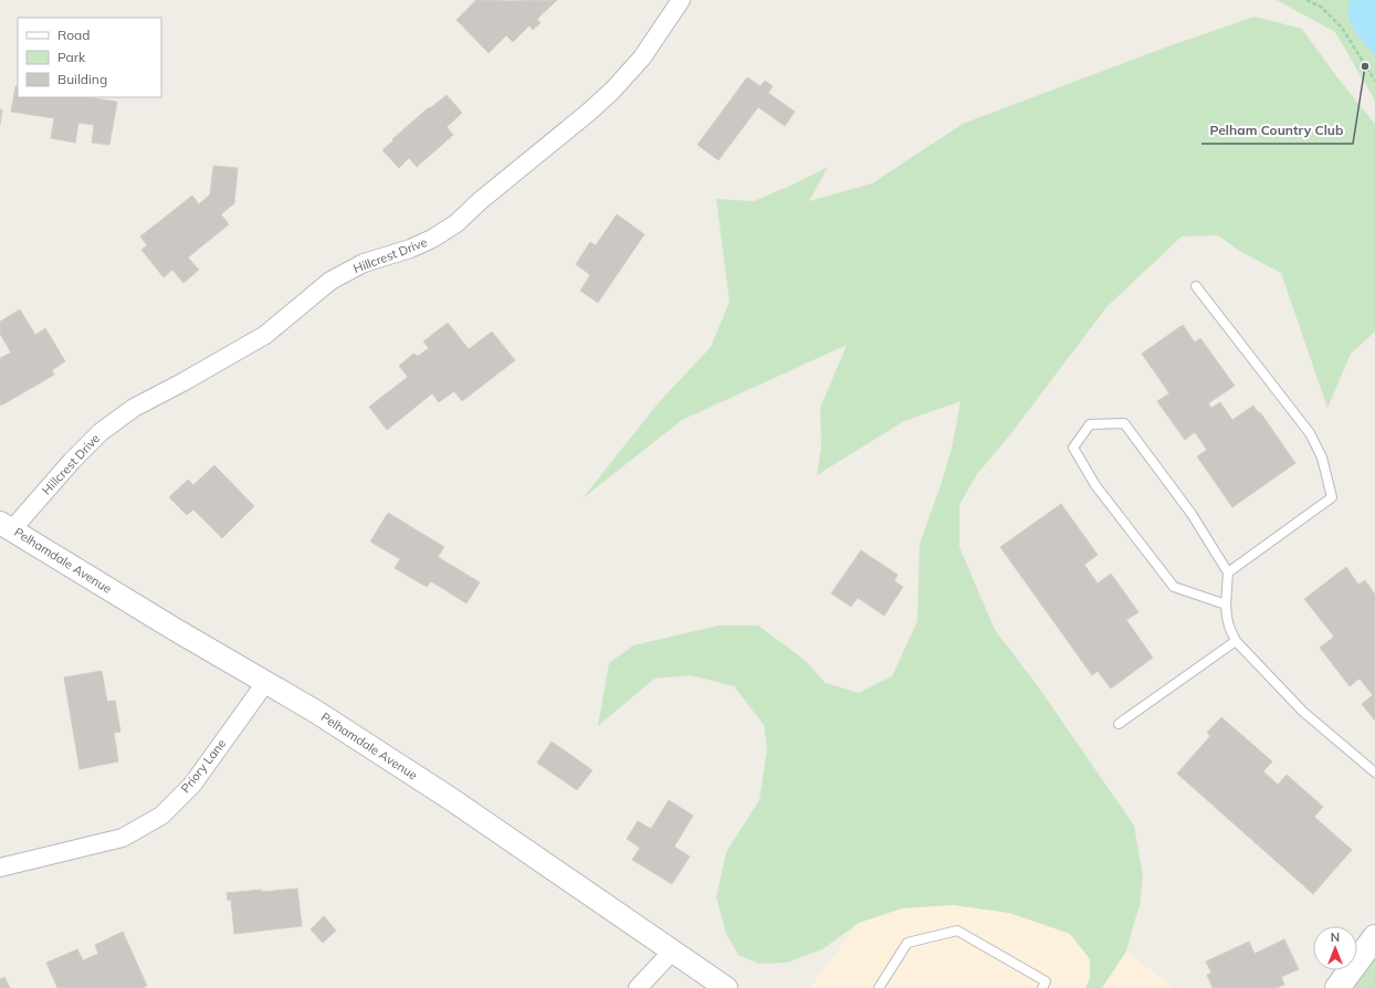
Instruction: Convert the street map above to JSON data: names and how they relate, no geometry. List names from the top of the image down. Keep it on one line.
{"streets":{"street":["Hillcrest Drive","Pelhamdale Avenue","Priory Lane"]},"crossings":[["Hillcrest Drive","Pelhamdale Avenue"],["Pelhamdale Avenue","Priory Lane"]],"places":["Pelham Country Club"],"legend":["Road","Park","Building"],"north":"top"}
